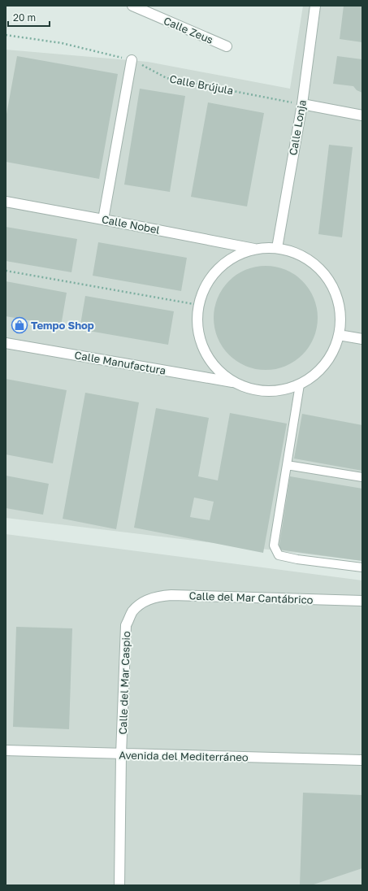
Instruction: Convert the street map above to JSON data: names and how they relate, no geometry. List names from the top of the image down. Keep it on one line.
{"streets":{"street":["Calle Zeus","Calle Lonja","Calle Nobel","Calle Manufactura","Calle del Mar Cantábrico","Calle del Mar Caspio","Avenida del Mediterráneo"],"path":["Calle Brújula"]},"crossings":[["Calle Brújula","Calle Lonja"],["Calle del Mar Cantábrico","Calle del Mar Caspio"],["Calle del Mar Caspio","Avenida del Mediterráneo"]],"places":{"shop":["Tempo Shop"]},"scale_bar":"20 m"}
